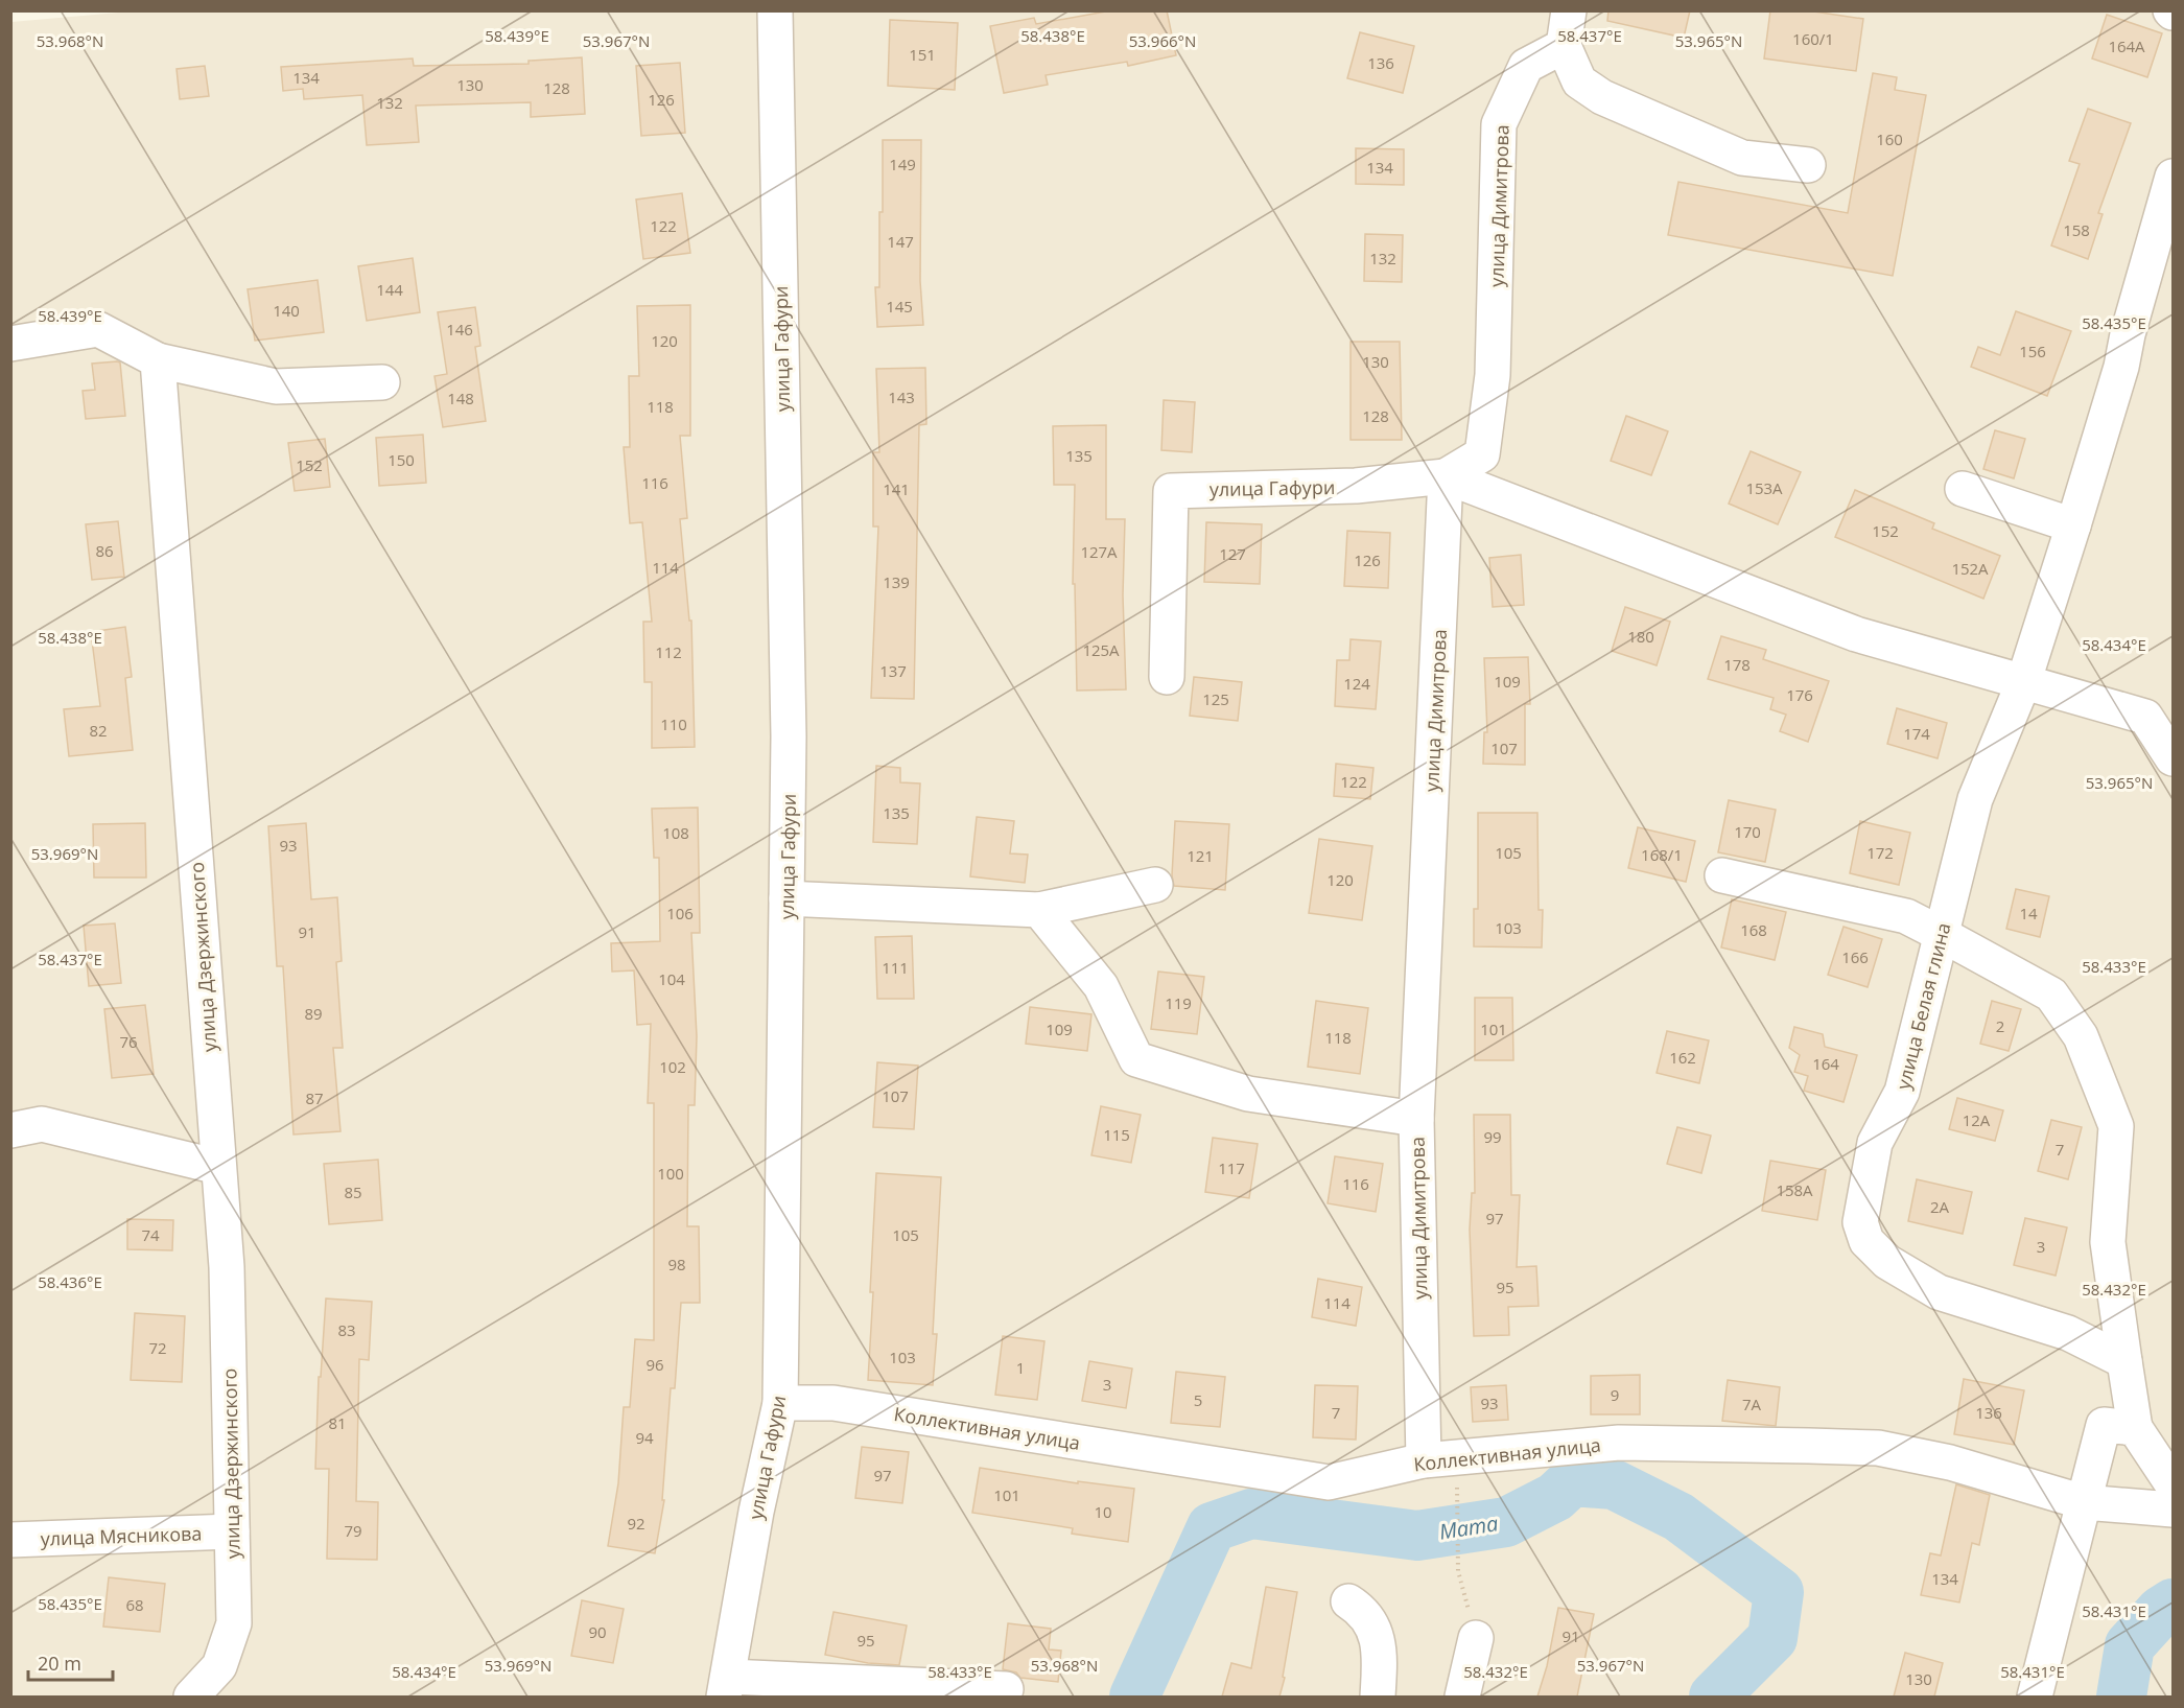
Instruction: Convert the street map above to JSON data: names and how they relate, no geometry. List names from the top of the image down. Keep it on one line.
{"streets":{"street":["улица Димитрова","улица Гафури","улица Дзержинского","улица Белая глина","Коллективная улица","улица Мясникова"]},"crossings":[["улица Димитрова","улица Гафури"],["улица Димитрова","Коллективная улица"],["улица Гафури","Коллективная улица"],["улица Дзержинского","улица Мясникова"]],"water":["Мата"],"house_numbers":["160/1","164А","151","136","134","130","128","126","132","160","149","134","122","158","147","132","144","145","140","146","120","156","130","143","148","118","128","135","150","152","116","153А","141","152","86","127А","127","126","114","152А","139","180","125А","112","178","137","109","124","176","125","110","82","174","107","122","135","170","108","93","105","172","168/1","121","120","106","14","103","168","91","166","111","104","119","89","2","109","101","118","76","162","164","102","107","87","12А","115","99","7","117","100","116","158А","85","2А","97","74","105","3","98","95","114","83","72","103","96","1","3","9","5","93","7А","7","136","81","94","97","101","10","92","79","134","68","90","91","95","130"],"scale_bar":"20 m","coordinates":["58.439°E","58.438°E","58.437°E","53.965°N","53.968°N","53.967°N","53.966°N","58.435°E","58.434°E","53.969°N","58.433°E","58.436°E","58.432°E","58.431°E"]}
